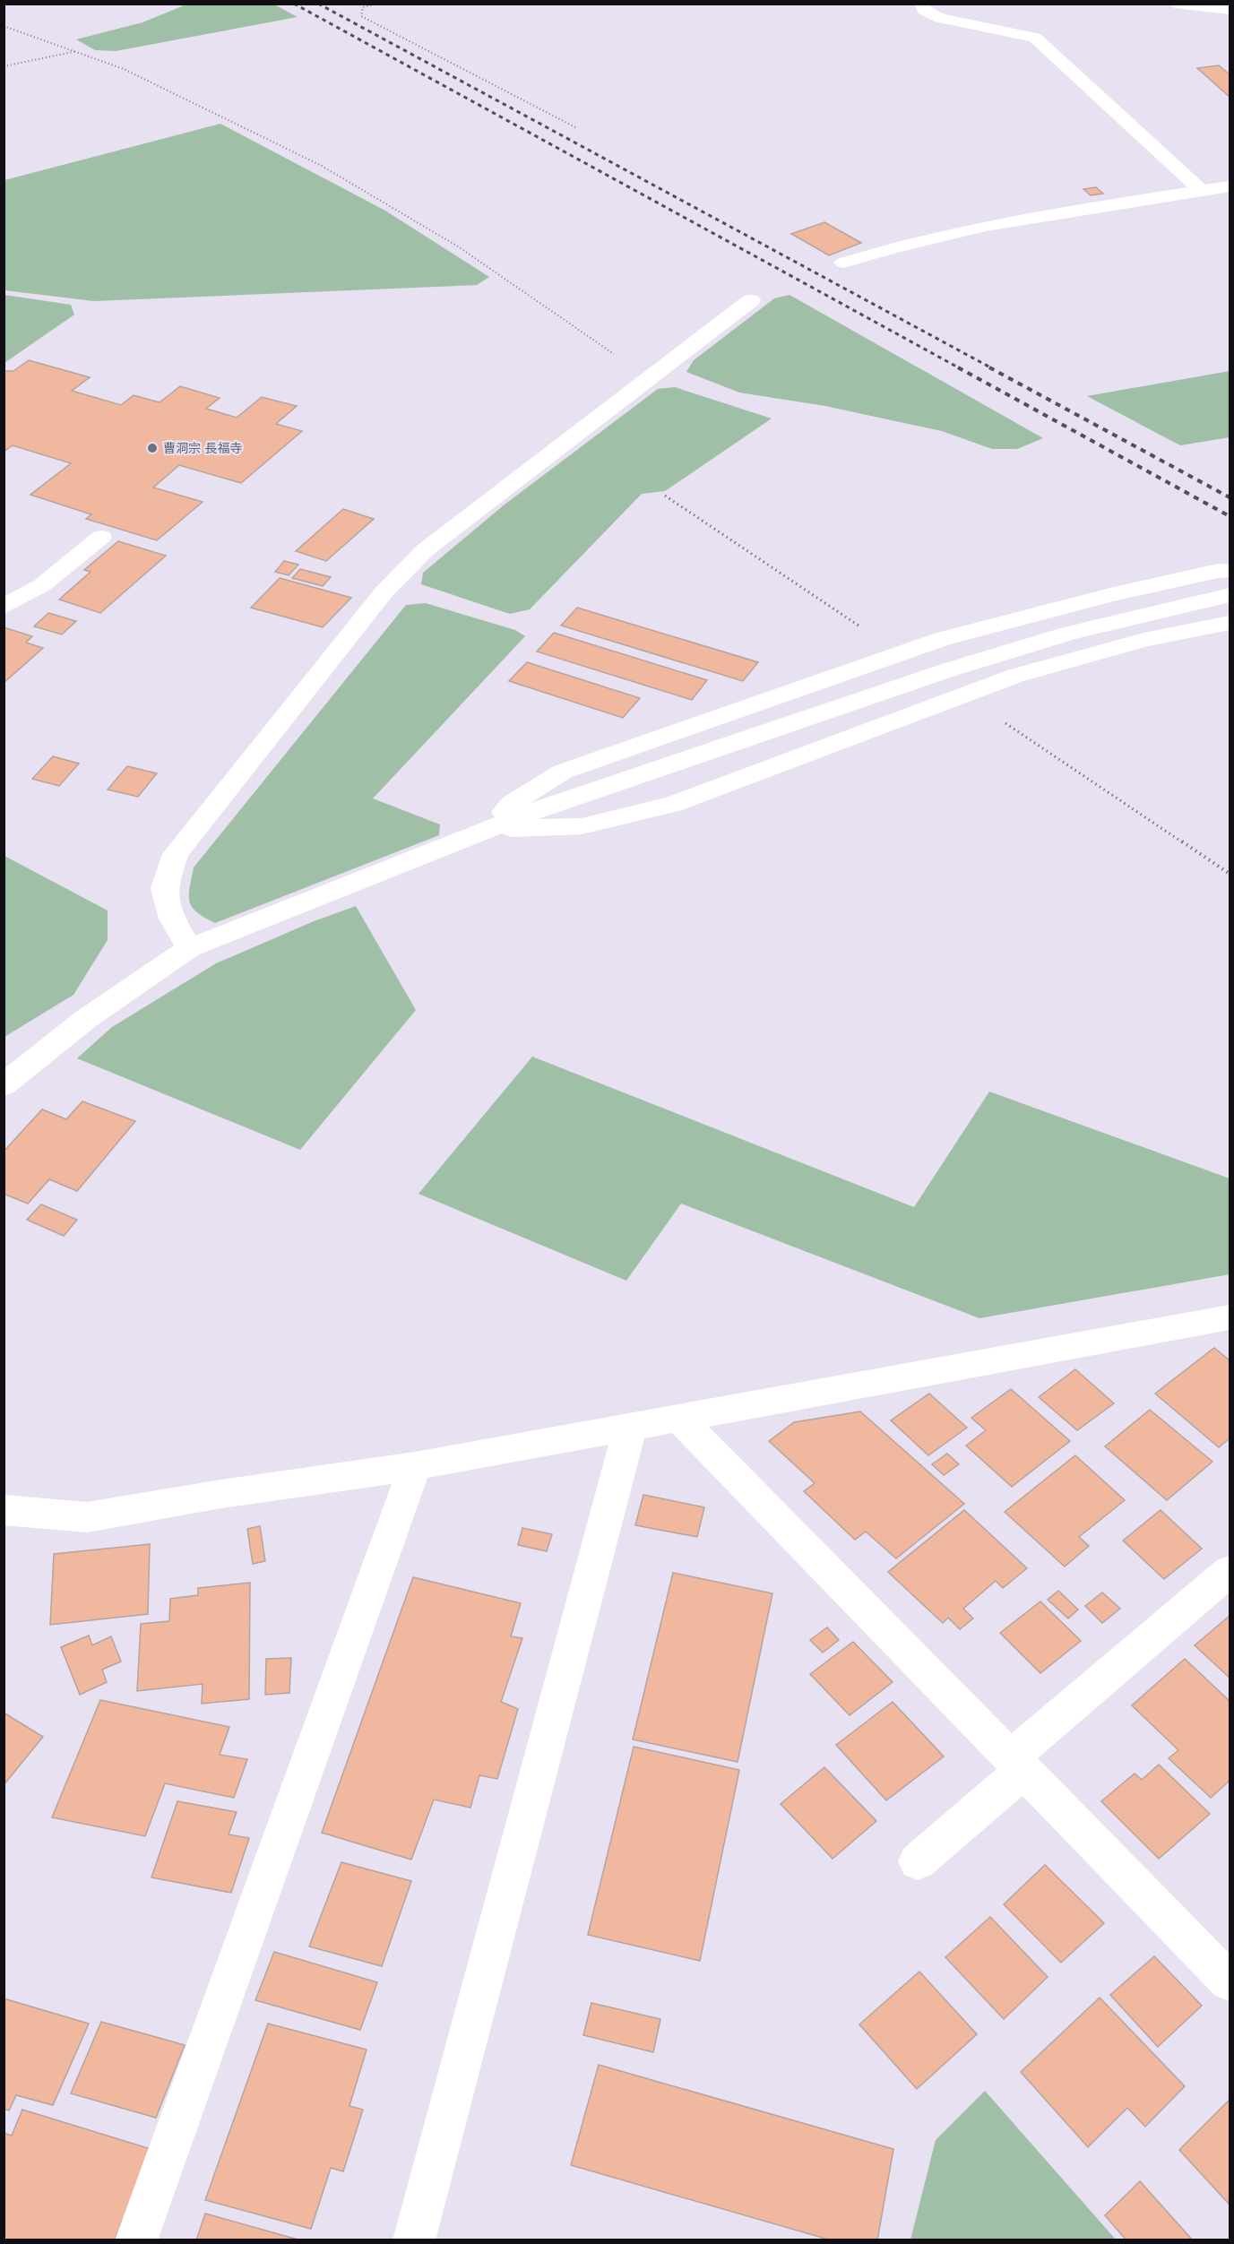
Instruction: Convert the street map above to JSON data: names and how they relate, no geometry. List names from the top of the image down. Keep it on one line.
{"places":["曹洞宗 長福寺"]}
